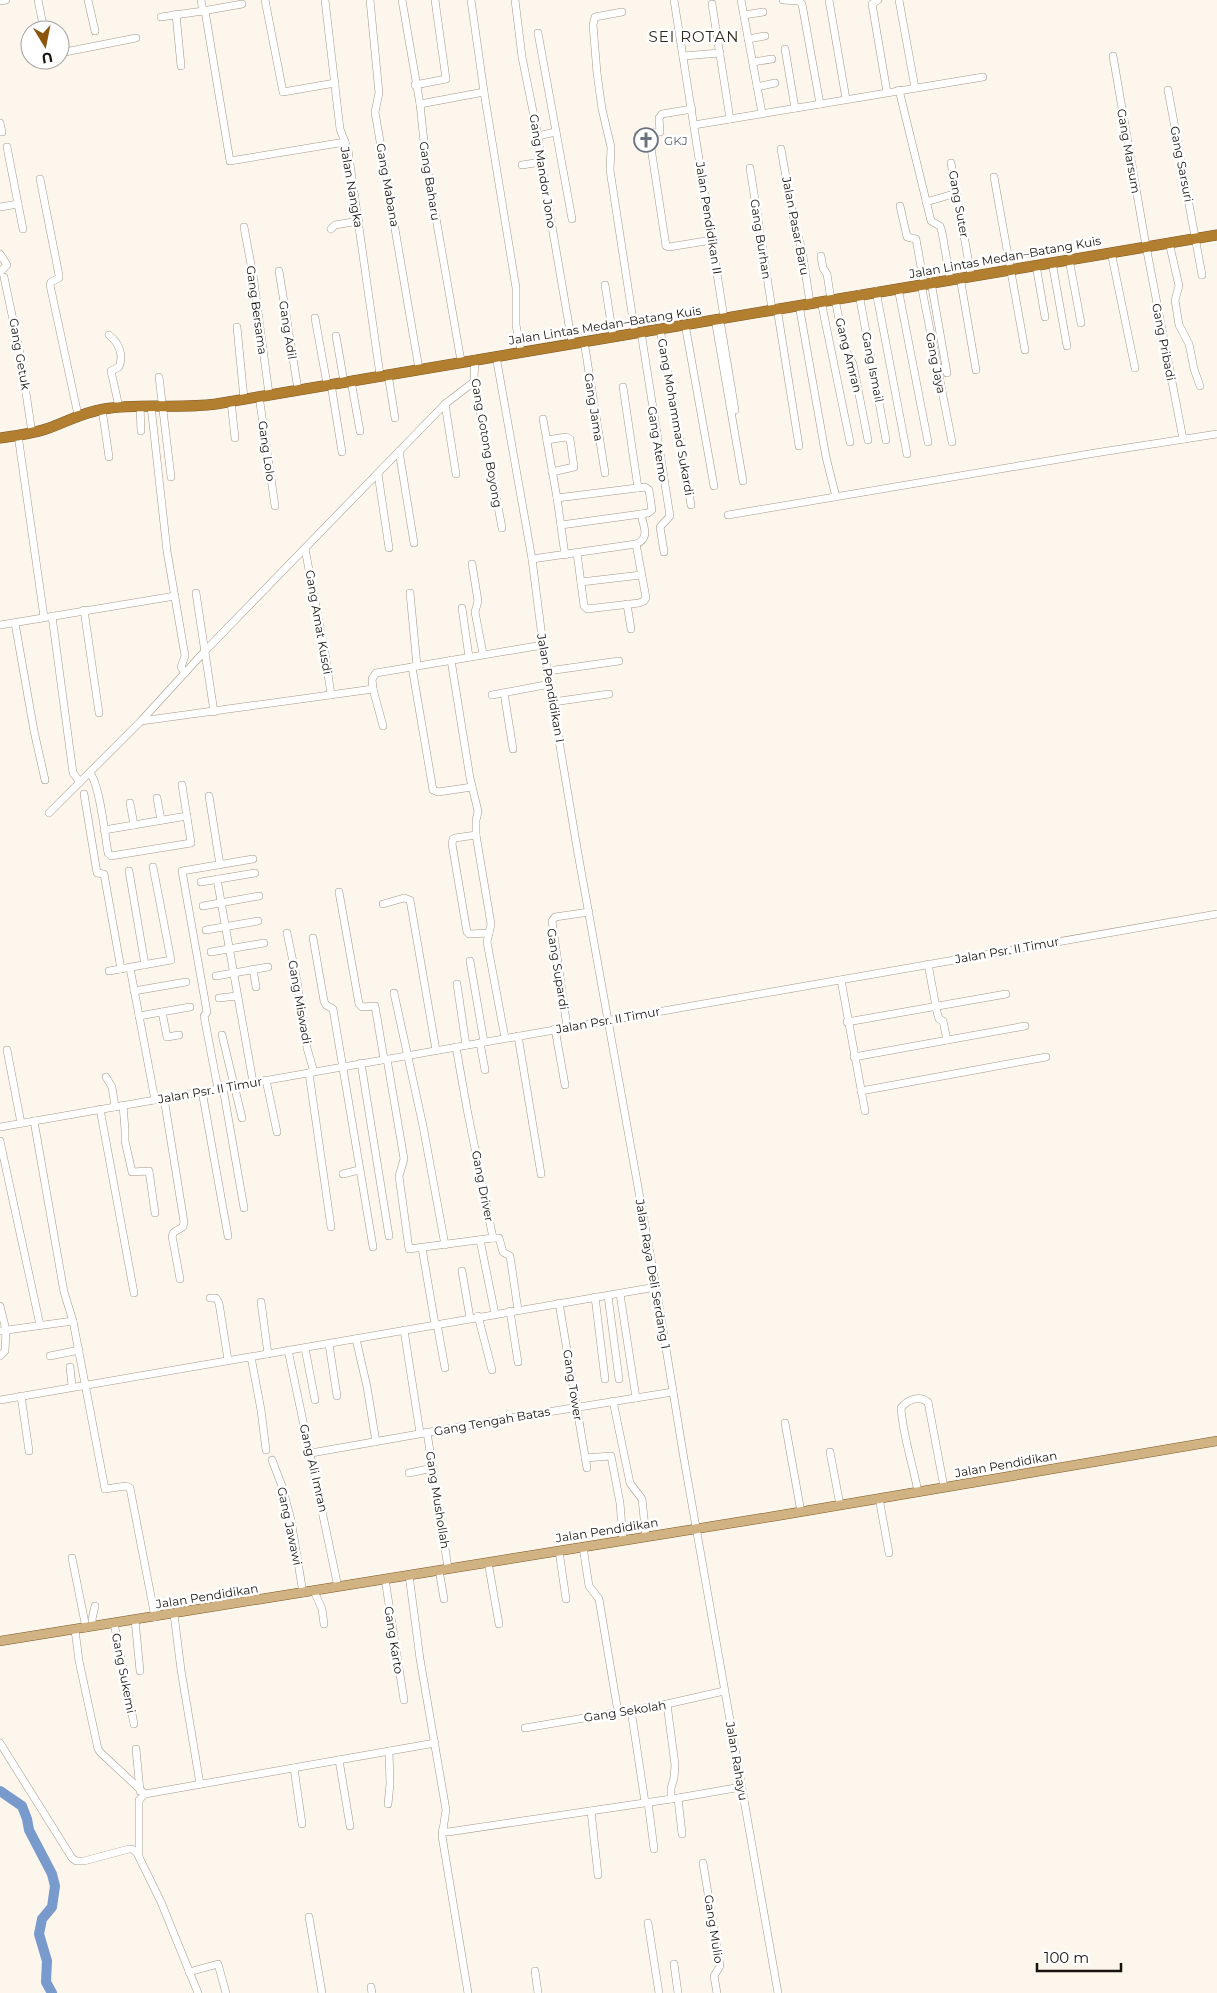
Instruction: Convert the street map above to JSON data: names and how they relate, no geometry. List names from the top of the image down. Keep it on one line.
{"streets":{"highway":["Jalan Lintas Medan–Batang Kuis"],"main road":["Jalan Pendidikan"],"street":["Gang Marsum","Gang Sarsuri","Gang Mandor Jono","Gang Baharu","Gang Mabana","Jalan Nangka","Gang Suter","Jalan Pendidikan II","Jalan Pasar Baru","Gang Burhan","Gang Bersama","Gang Adil","Gang Pribadi","Gang Getuk","Gang Amran","Gang Jaya","Gang Ismail","Gang Jama","Gang Mohammad Sukardi","Gang Gotong Boyong","Gang Atemo","Gang Lolo","Gang Amat Kusdi","Jalan Pendidikan I","Jalan Psr. II Timur","Gang Supardi","Gang Miswadi","Gang Driver","Jalan Raya Deli Serdang 1","Gang Tower","Gang Tengah Batas","Gang Ali Imran","Gang Mushollah","Gang Jawawi","Gang Karto","Gang Sukemi","Gang Sekolah","Jalan Rahayu","Gang Mulio"]},"crossings":[["Gang Marsum","Jalan Lintas Medan–Batang Kuis"],["Gang Marsum","Gang Pribadi"],["Gang Sarsuri","Jalan Lintas Medan–Batang Kuis"],["Gang Mandor Jono","Jalan Lintas Medan–Batang Kuis"],["Gang Baharu","Jalan Lintas Medan–Batang Kuis"],["Gang Mabana","Jalan Lintas Medan–Batang Kuis"],["Jalan Nangka","Jalan Lintas Medan–Batang Kuis"],["Gang Suter","Jalan Lintas Medan–Batang Kuis"],["Jalan Pendidikan II","Jalan Lintas Medan–Batang Kuis"],["Jalan Pasar Baru","Jalan Lintas Medan–Batang Kuis"],["Gang Burhan","Jalan Lintas Medan–Batang Kuis"],["Jalan Lintas Medan–Batang Kuis","Gang Bersama"],["Jalan Lintas Medan–Batang Kuis","Gang Adil"],["Jalan Lintas Medan–Batang Kuis","Gang Pribadi"],["Jalan Lintas Medan–Batang Kuis","Gang Getuk"],["Jalan Lintas Medan–Batang Kuis","Gang Amran"],["Jalan Lintas Medan–Batang Kuis","Gang Jaya"],["Jalan Lintas Medan–Batang Kuis","Gang Ismail"],["Jalan Lintas Medan–Batang Kuis","Gang Jama"],["Jalan Lintas Medan–Batang Kuis","Gang Mohammad Sukardi"],["Jalan Lintas Medan–Batang Kuis","Gang Gotong Boyong"],["Jalan Lintas Medan–Batang Kuis","Gang Atemo"],["Jalan Lintas Medan–Batang Kuis","Gang Lolo"],["Jalan Lintas Medan–Batang Kuis","Jalan Pendidikan I"],["Gang Bersama","Gang Lolo"],["Gang Gotong Boyong","Jalan Pendidikan I"],["Jalan Pendidikan I","Jalan Psr. II Timur"],["Jalan Pendidikan I","Gang Supardi"],["Jalan Pendidikan I","Jalan Raya Deli Serdang 1"],["Jalan Psr. II Timur","Gang Supardi"],["Jalan Psr. II Timur","Gang Miswadi"],["Jalan Psr. II Timur","Gang Driver"],["Jalan Psr. II Timur","Jalan Raya Deli Serdang 1"],["Jalan Raya Deli Serdang 1","Gang Tengah Batas"],["Jalan Raya Deli Serdang 1","Jalan Pendidikan"],["Jalan Raya Deli Serdang 1","Jalan Rahayu"],["Gang Tower","Gang Tengah Batas"],["Gang Tengah Batas","Gang Ali Imran"],["Gang Tengah Batas","Gang Mushollah"],["Jalan Pendidikan","Gang Ali Imran"],["Jalan Pendidikan","Gang Mushollah"],["Jalan Pendidikan","Gang Jawawi"],["Jalan Pendidikan","Gang Karto"],["Jalan Pendidikan","Gang Sukemi"],["Jalan Pendidikan","Jalan Rahayu"],["Gang Sekolah","Jalan Rahayu"]],"districts":["SEI ROTAN"],"places":{"church":["GKJ"]},"scale_bar":"100 m","north":"bottom"}
